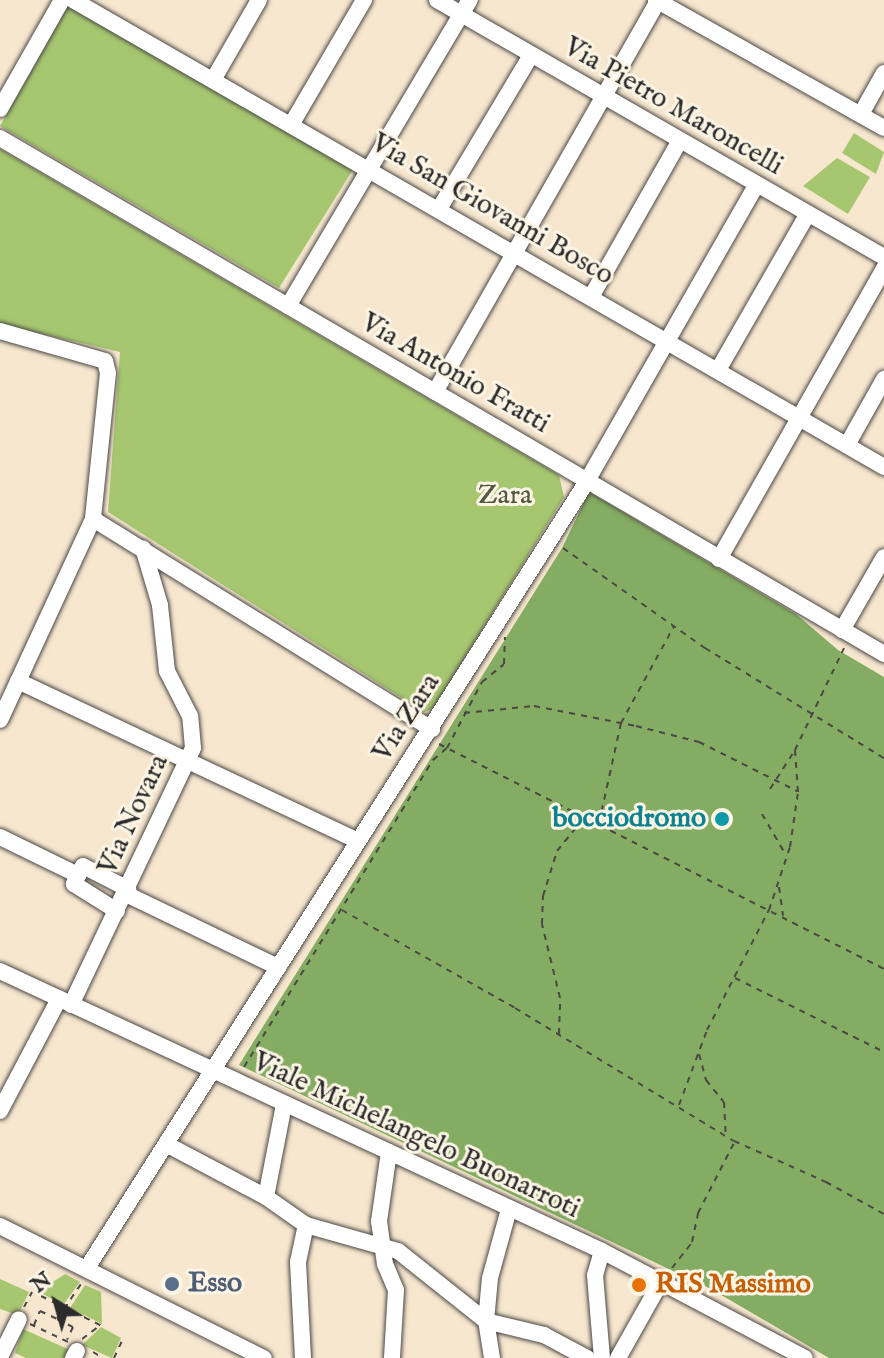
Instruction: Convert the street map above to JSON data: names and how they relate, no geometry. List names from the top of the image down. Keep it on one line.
{"streets":{"street":["Via Pietro Maroncelli","Via San Giovanni Bosco","Via Antonio Fratti","Via Zara","Via Novara","Viale Michelangelo Buonarroti"]},"crossings":[["Via Pietro Maroncelli","Via Zara"],["Via San Giovanni Bosco","Via Zara"],["Via Antonio Fratti","Via Zara"],["Via Zara","Viale Michelangelo Buonarroti"],["Via Novara","Viale Michelangelo Buonarroti"]],"parks":["Zara"],"places":["bocciodromo","Esso","RIS Massimo"],"north":"top left"}
